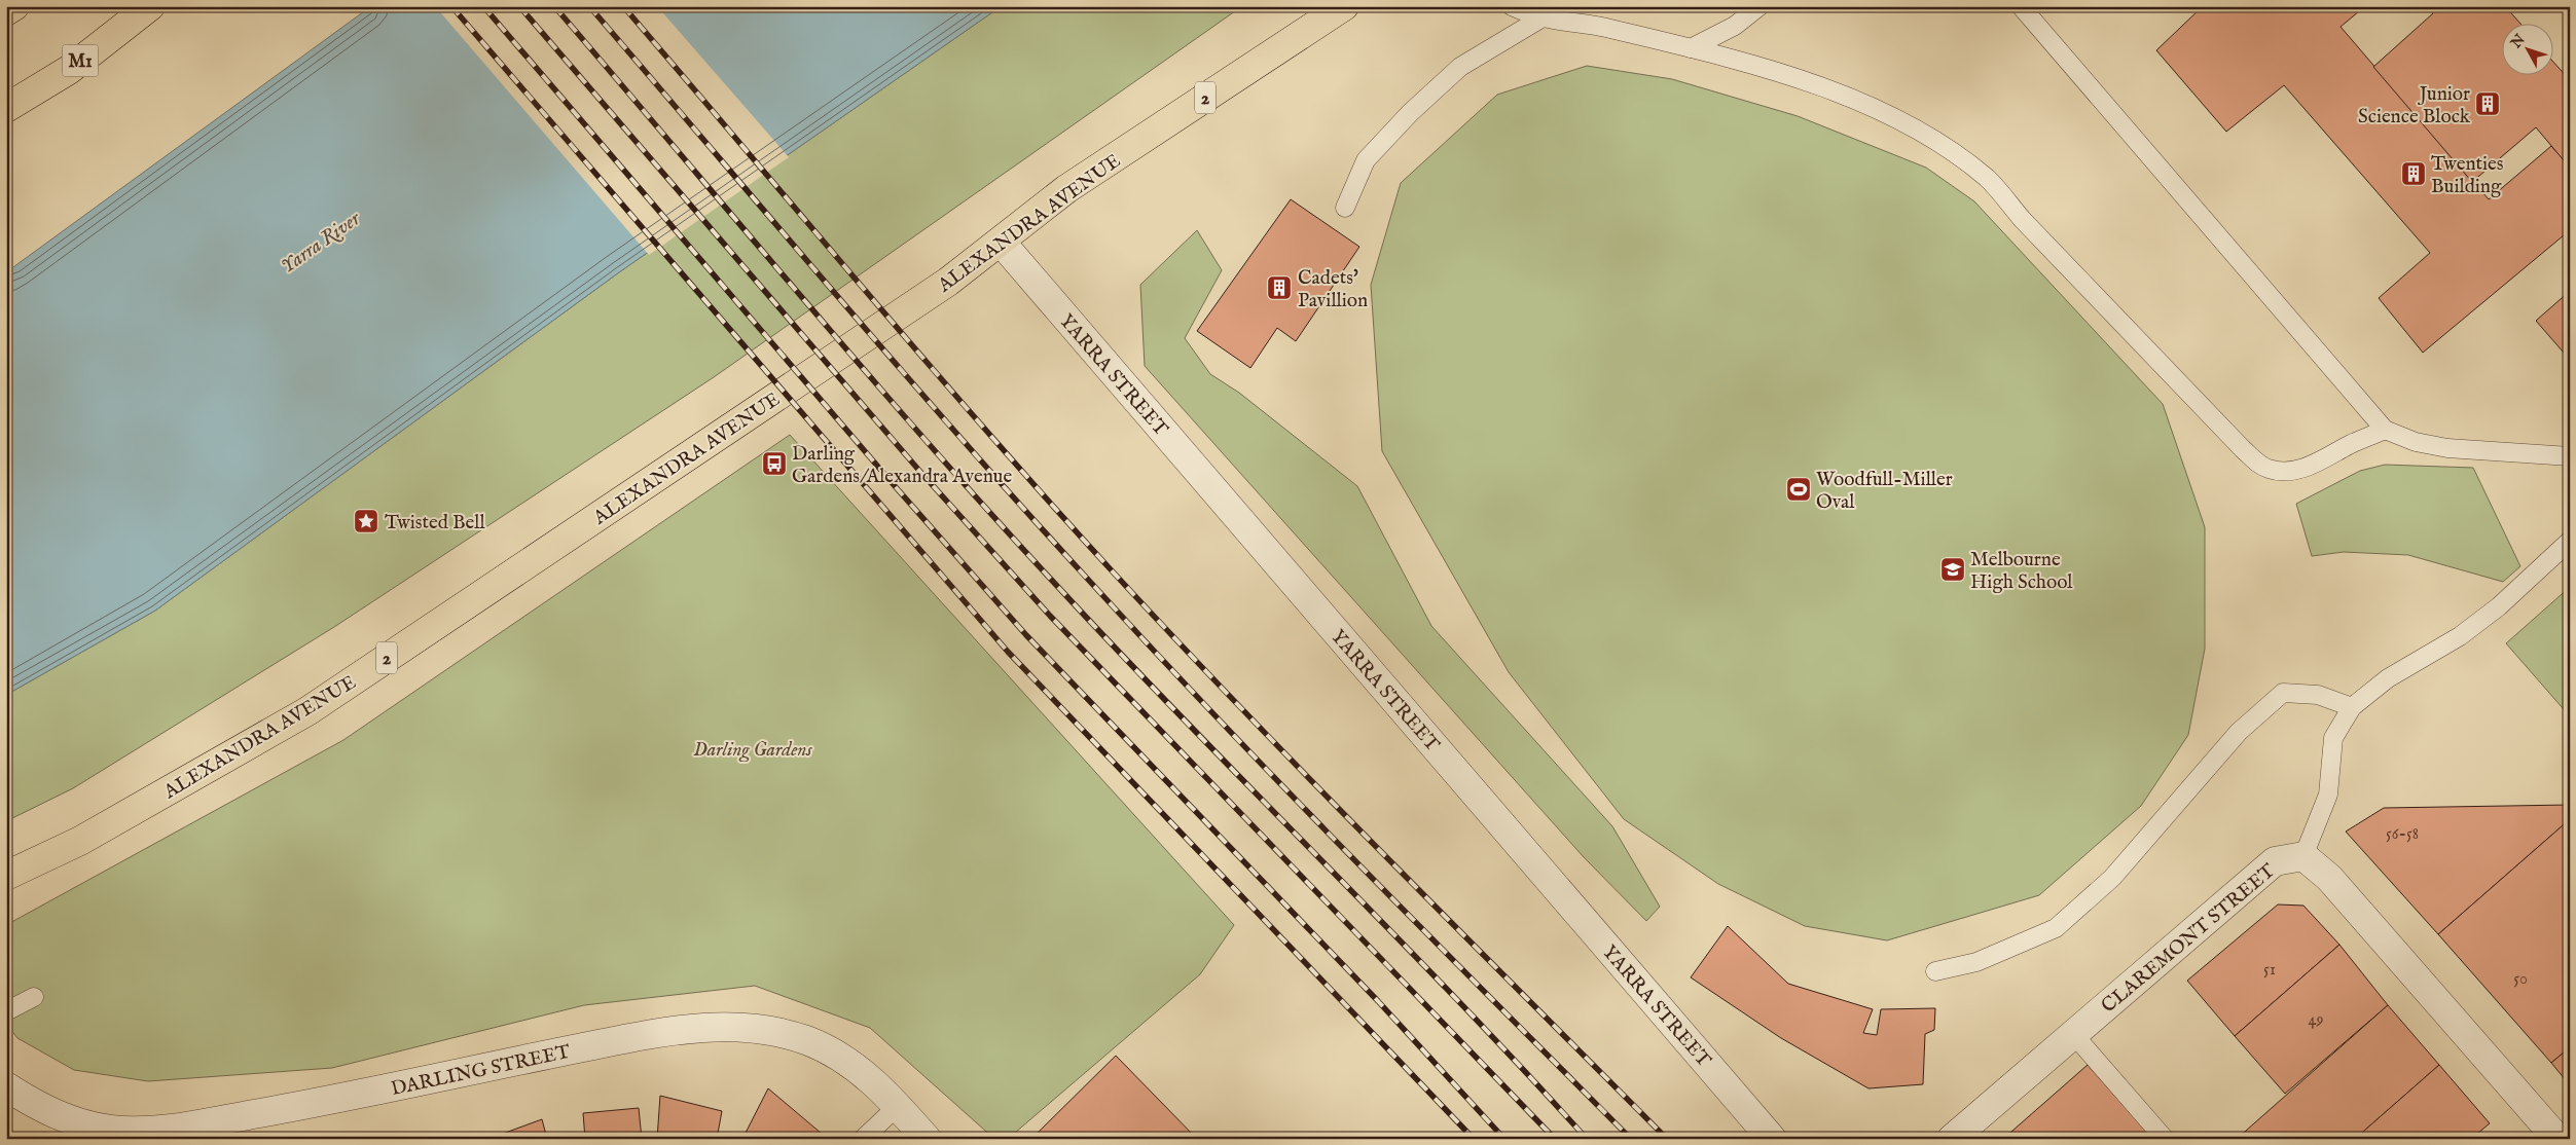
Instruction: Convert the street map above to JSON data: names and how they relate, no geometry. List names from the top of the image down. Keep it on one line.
{"streets":{"main road":["M1","2","ALEXANDRA AVENUE"],"street":["YARRA STREET","CLAREMONT STREET","DARLING STREET"]},"crossings":[["ALEXANDRA AVENUE","YARRA STREET"]],"water":["Yarra River"],"parks":["Darling Gardens"],"places":{"building":["Junior Science Block","Twenties Building","Cadets' Pavillion"],"bus stop":["Darling Gardens/Alexandra Avenue"],"sports":["Woodfull-Miller Oval"],"place":["Twisted Bell"],"school or university":["Melbourne High School"]},"house_numbers":["56-58","51","50","49"],"north":"top left"}
